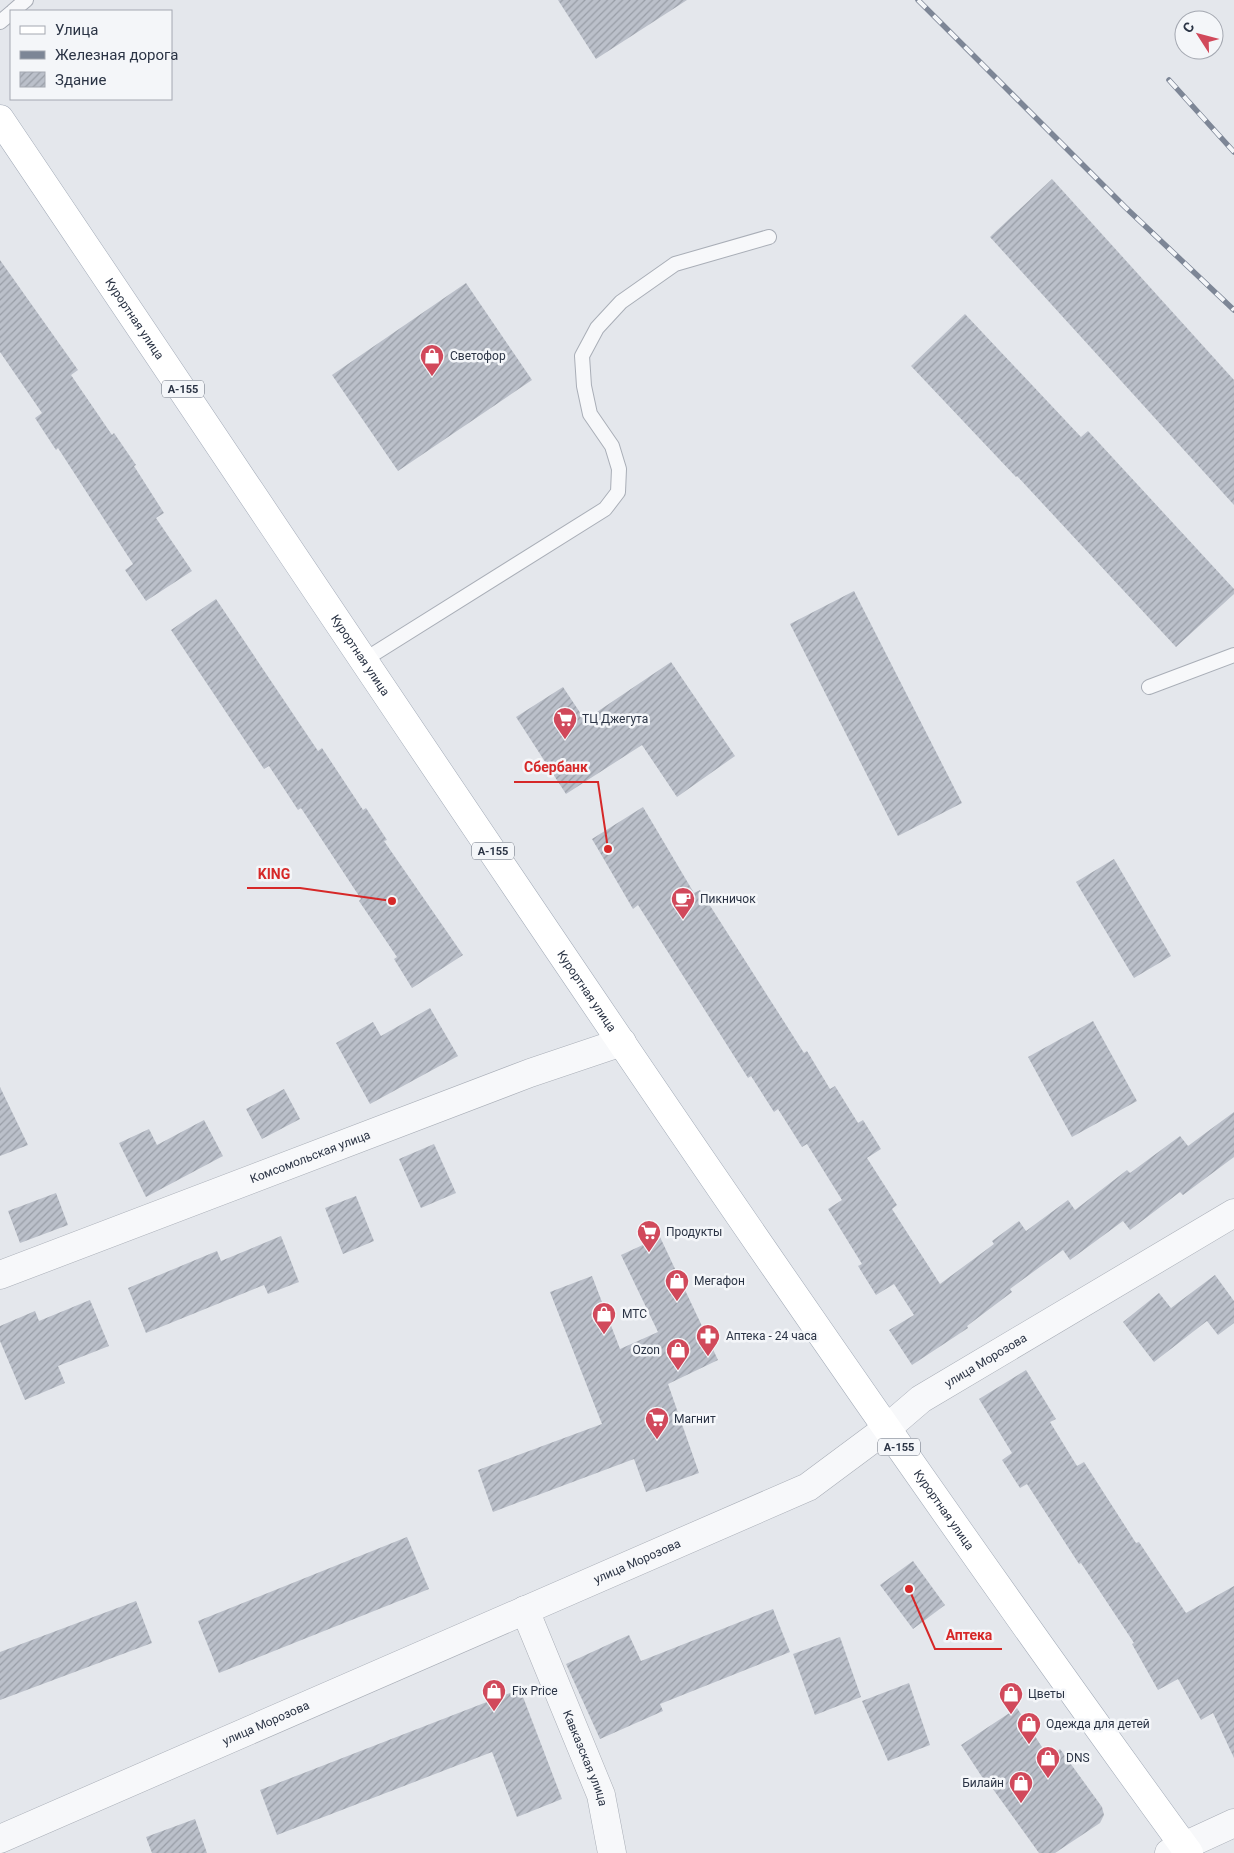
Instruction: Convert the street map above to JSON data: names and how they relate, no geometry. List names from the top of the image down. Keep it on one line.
{"streets":{"main road":["Курортная улица","А-155"],"street":["Комсомольская улица","улица Морозова","Кавказская улица"]},"crossings":[["Курортная улица","Комсомольская улица"],["Курортная улица","улица Морозова"],["улица Морозова","Кавказская улица"]],"places":{"shop":["Светофор","Мегафон","МТС","Ozon","Fix Price","Цветы","Одежда для детей","DNS","Билайн"],"supermarket":["ТЦ Джегута","Продукты","Магнит"],"other":["Сбербанк","KING","Аптека"],"cafe":["Пикничок"],"pharmacy":["Аптека - 24 часа"]},"legend":["Улица","Железная дорога","Здание"],"north":"top left"}
